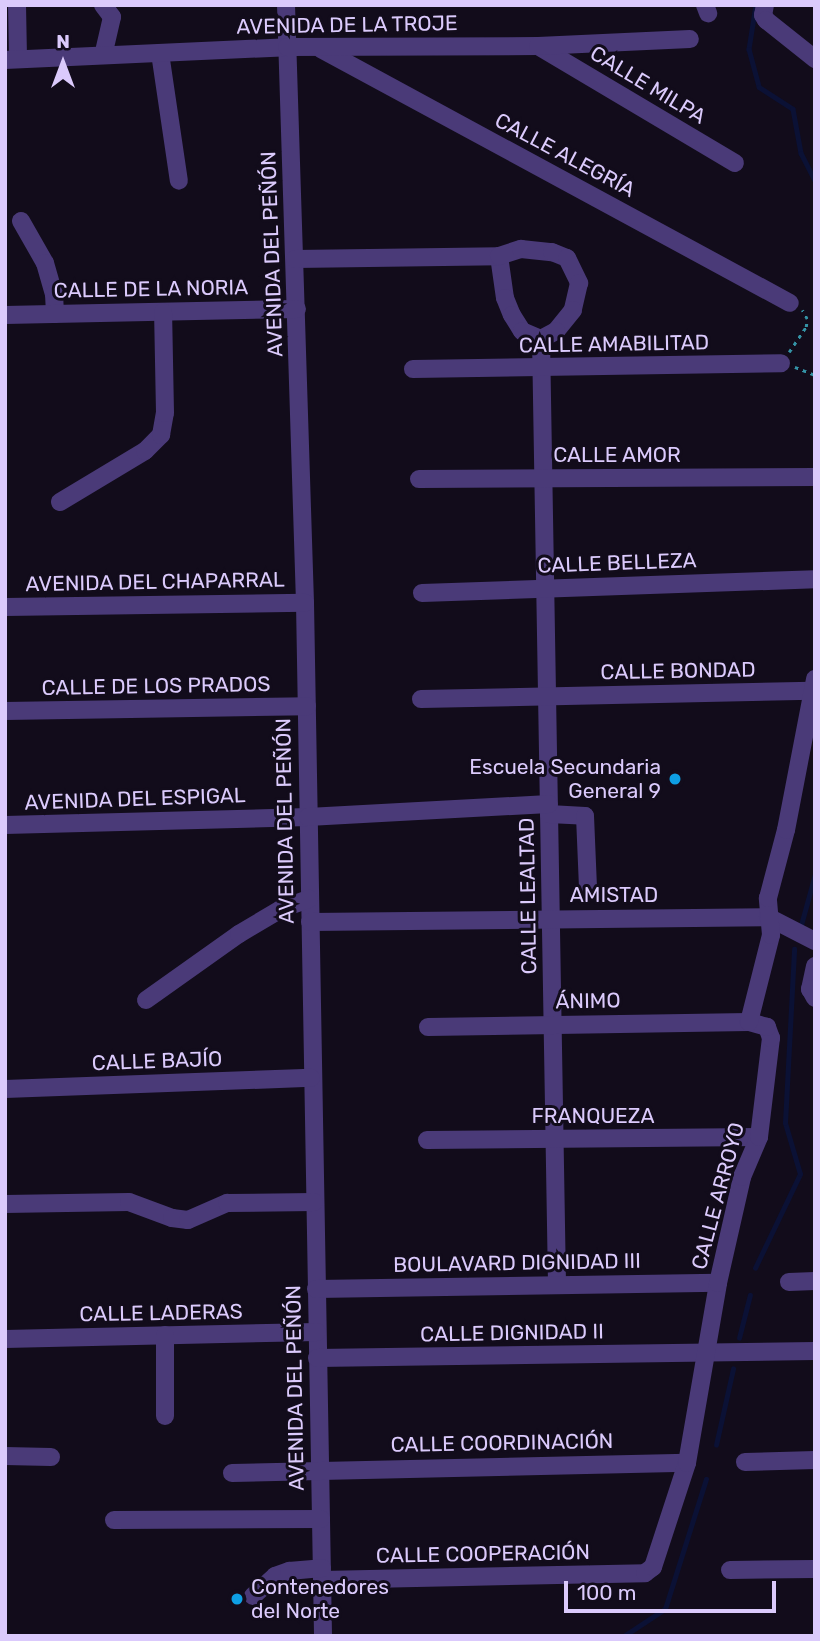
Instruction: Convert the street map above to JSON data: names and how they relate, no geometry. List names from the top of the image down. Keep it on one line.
{"streets":{"street":["AVENIDA DE LA TROJE","CALLE MILPA","CALLE ALEGRÍA","AVENIDA DEL PEÑÓN","CALLE DE LA NORIA","CALLE AMABILITAD","CALLE AMOR","CALLE BELLEZA","AVENIDA DEL CHAPARRAL","CALLE BONDAD","CALLE DE LOS PRADOS","AVENIDA DEL ESPIGAL","AMISTAD","CALLE LEALTAD","ÁNIMO","CALLE BAJÍO","FRANQUEZA","CALLE ARROYO","BOULAVARD DIGNIDAD III","CALLE LADERAS","CALLE DIGNIDAD II","CALLE COORDINACIÓN","CALLE COOPERACIÓN"]},"crossings":[["AVENIDA DE LA TROJE","CALLE MILPA"],["AVENIDA DE LA TROJE","CALLE ALEGRÍA"],["AVENIDA DE LA TROJE","AVENIDA DEL PEÑÓN"],["AVENIDA DEL PEÑÓN","CALLE DE LA NORIA"],["AVENIDA DEL PEÑÓN","AVENIDA DEL CHAPARRAL"],["AVENIDA DEL PEÑÓN","CALLE DE LOS PRADOS"],["AVENIDA DEL PEÑÓN","AVENIDA DEL ESPIGAL"],["AVENIDA DEL PEÑÓN","AMISTAD"],["AVENIDA DEL PEÑÓN","CALLE BAJÍO"],["AVENIDA DEL PEÑÓN","BOULAVARD DIGNIDAD III"],["AVENIDA DEL PEÑÓN","CALLE LADERAS"],["AVENIDA DEL PEÑÓN","CALLE DIGNIDAD II"],["AVENIDA DEL PEÑÓN","CALLE COORDINACIÓN"],["AVENIDA DEL PEÑÓN","CALLE COOPERACIÓN"],["CALLE AMABILITAD","CALLE LEALTAD"],["CALLE AMOR","CALLE LEALTAD"],["CALLE BELLEZA","CALLE LEALTAD"],["CALLE BONDAD","CALLE LEALTAD"],["AVENIDA DEL ESPIGAL","CALLE LEALTAD"],["AMISTAD","CALLE LEALTAD"],["CALLE LEALTAD","ÁNIMO"],["CALLE LEALTAD","FRANQUEZA"],["CALLE LEALTAD","BOULAVARD DIGNIDAD III"],["ÁNIMO","CALLE ARROYO"],["FRANQUEZA","CALLE ARROYO"],["CALLE ARROYO","BOULAVARD DIGNIDAD III"],["CALLE ARROYO","CALLE DIGNIDAD II"],["CALLE ARROYO","CALLE COORDINACIÓN"],["CALLE ARROYO","CALLE COOPERACIÓN"]],"places":["Escuela Secundaria General 9","Contenedores del Norte"],"scale_bar":"100 m","north":"top"}
